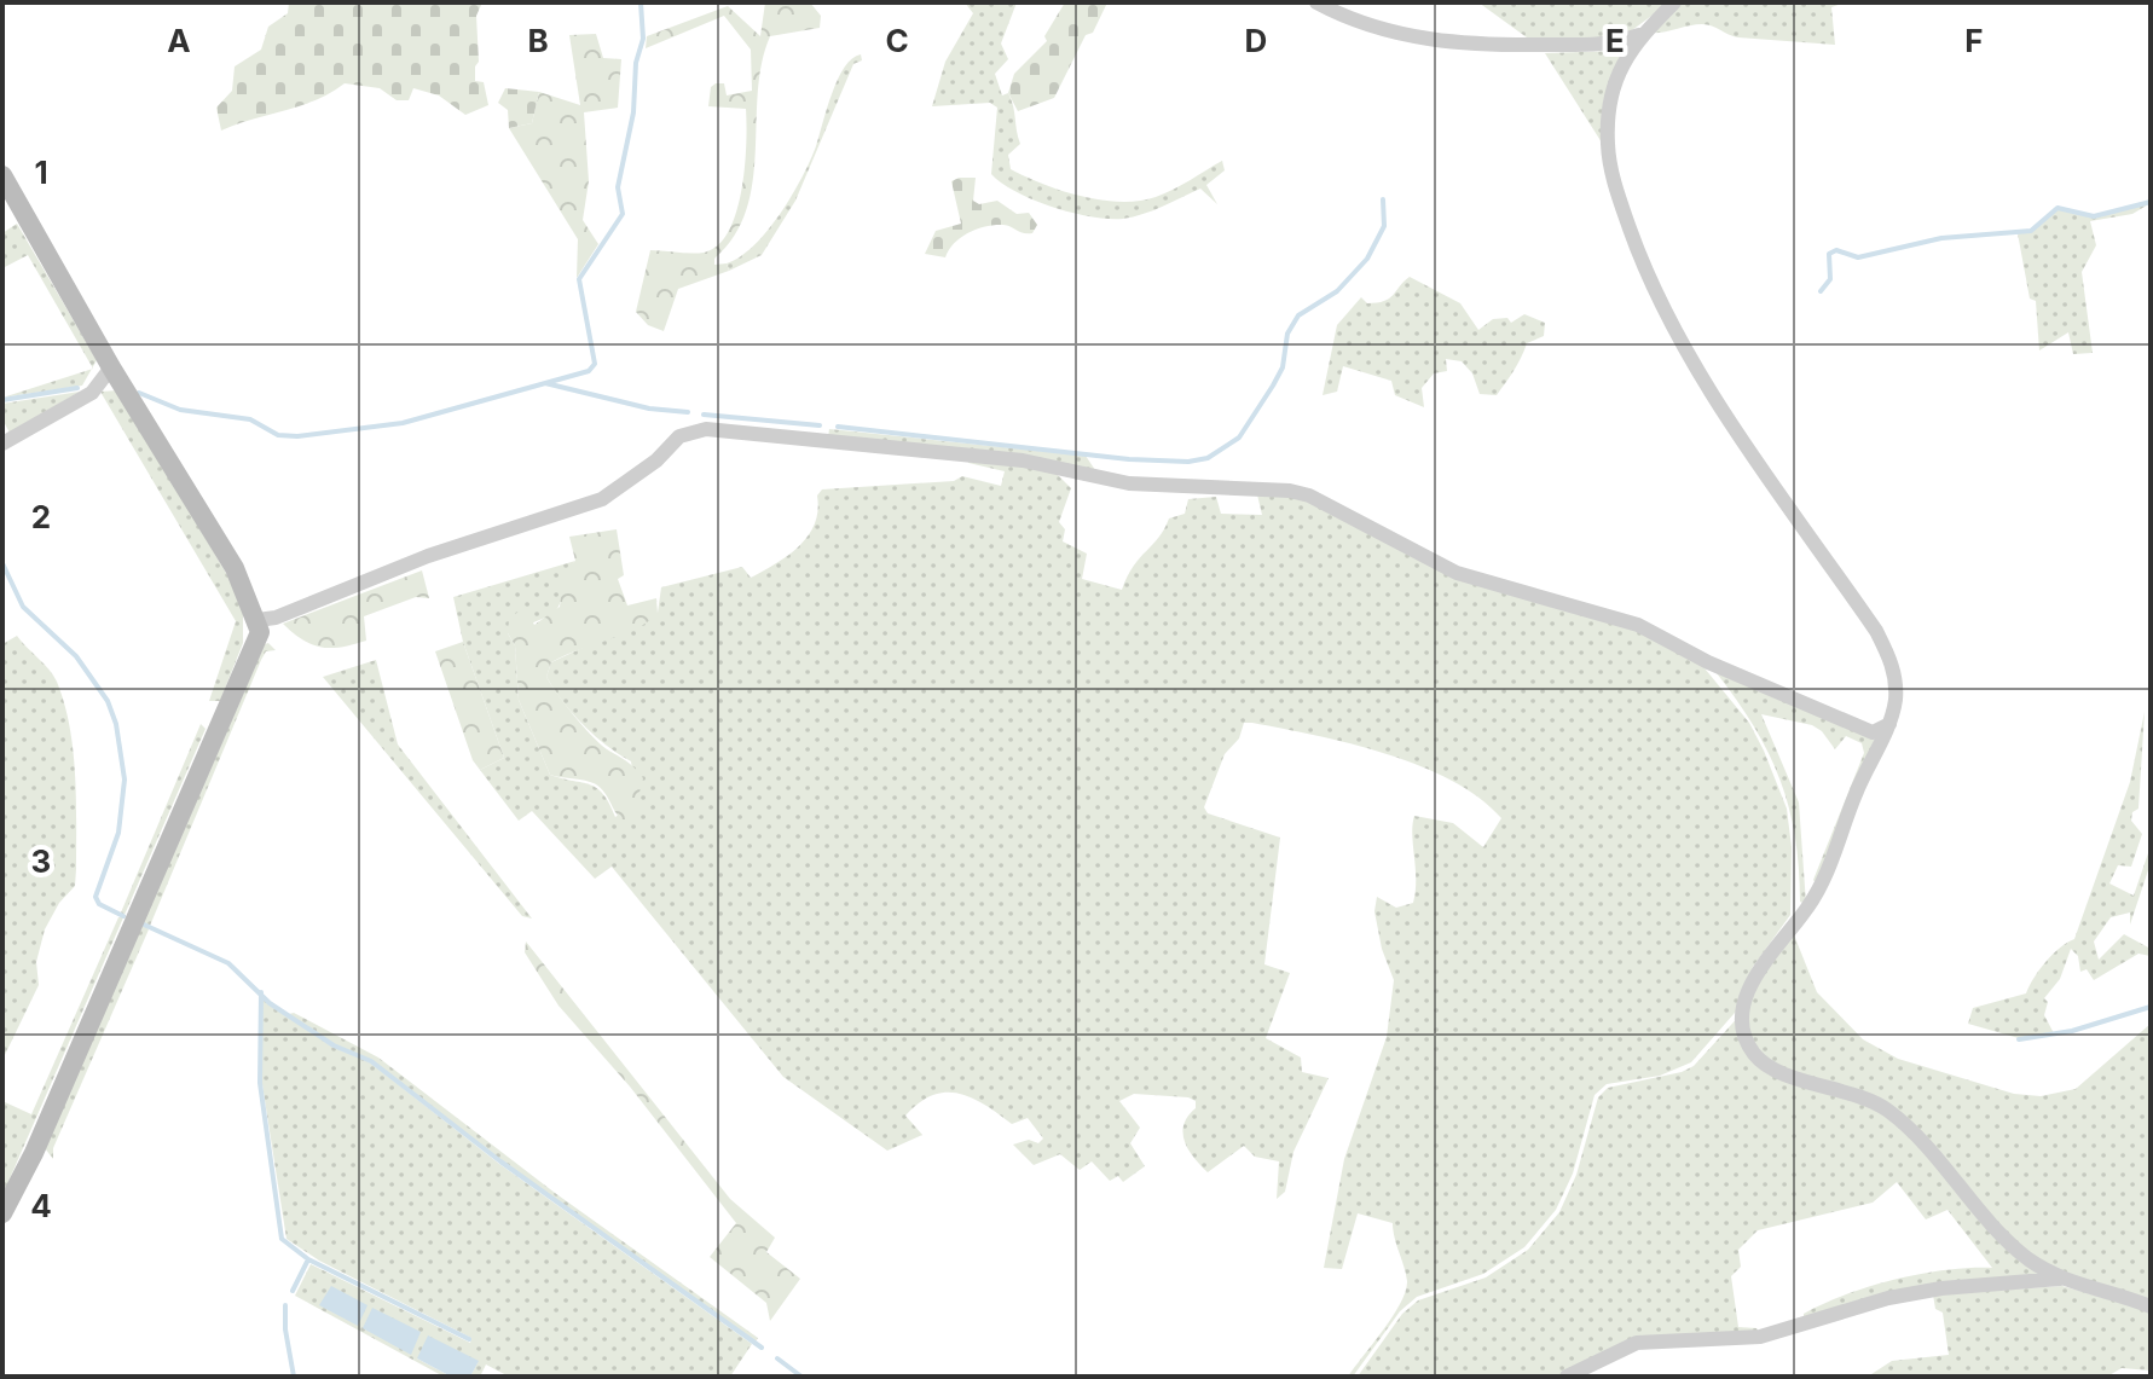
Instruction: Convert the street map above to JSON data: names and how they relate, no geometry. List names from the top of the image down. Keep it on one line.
{"grid":{"columns":["A","B","C","D","E","F"],"rows":["1","2","3","4"]}}
